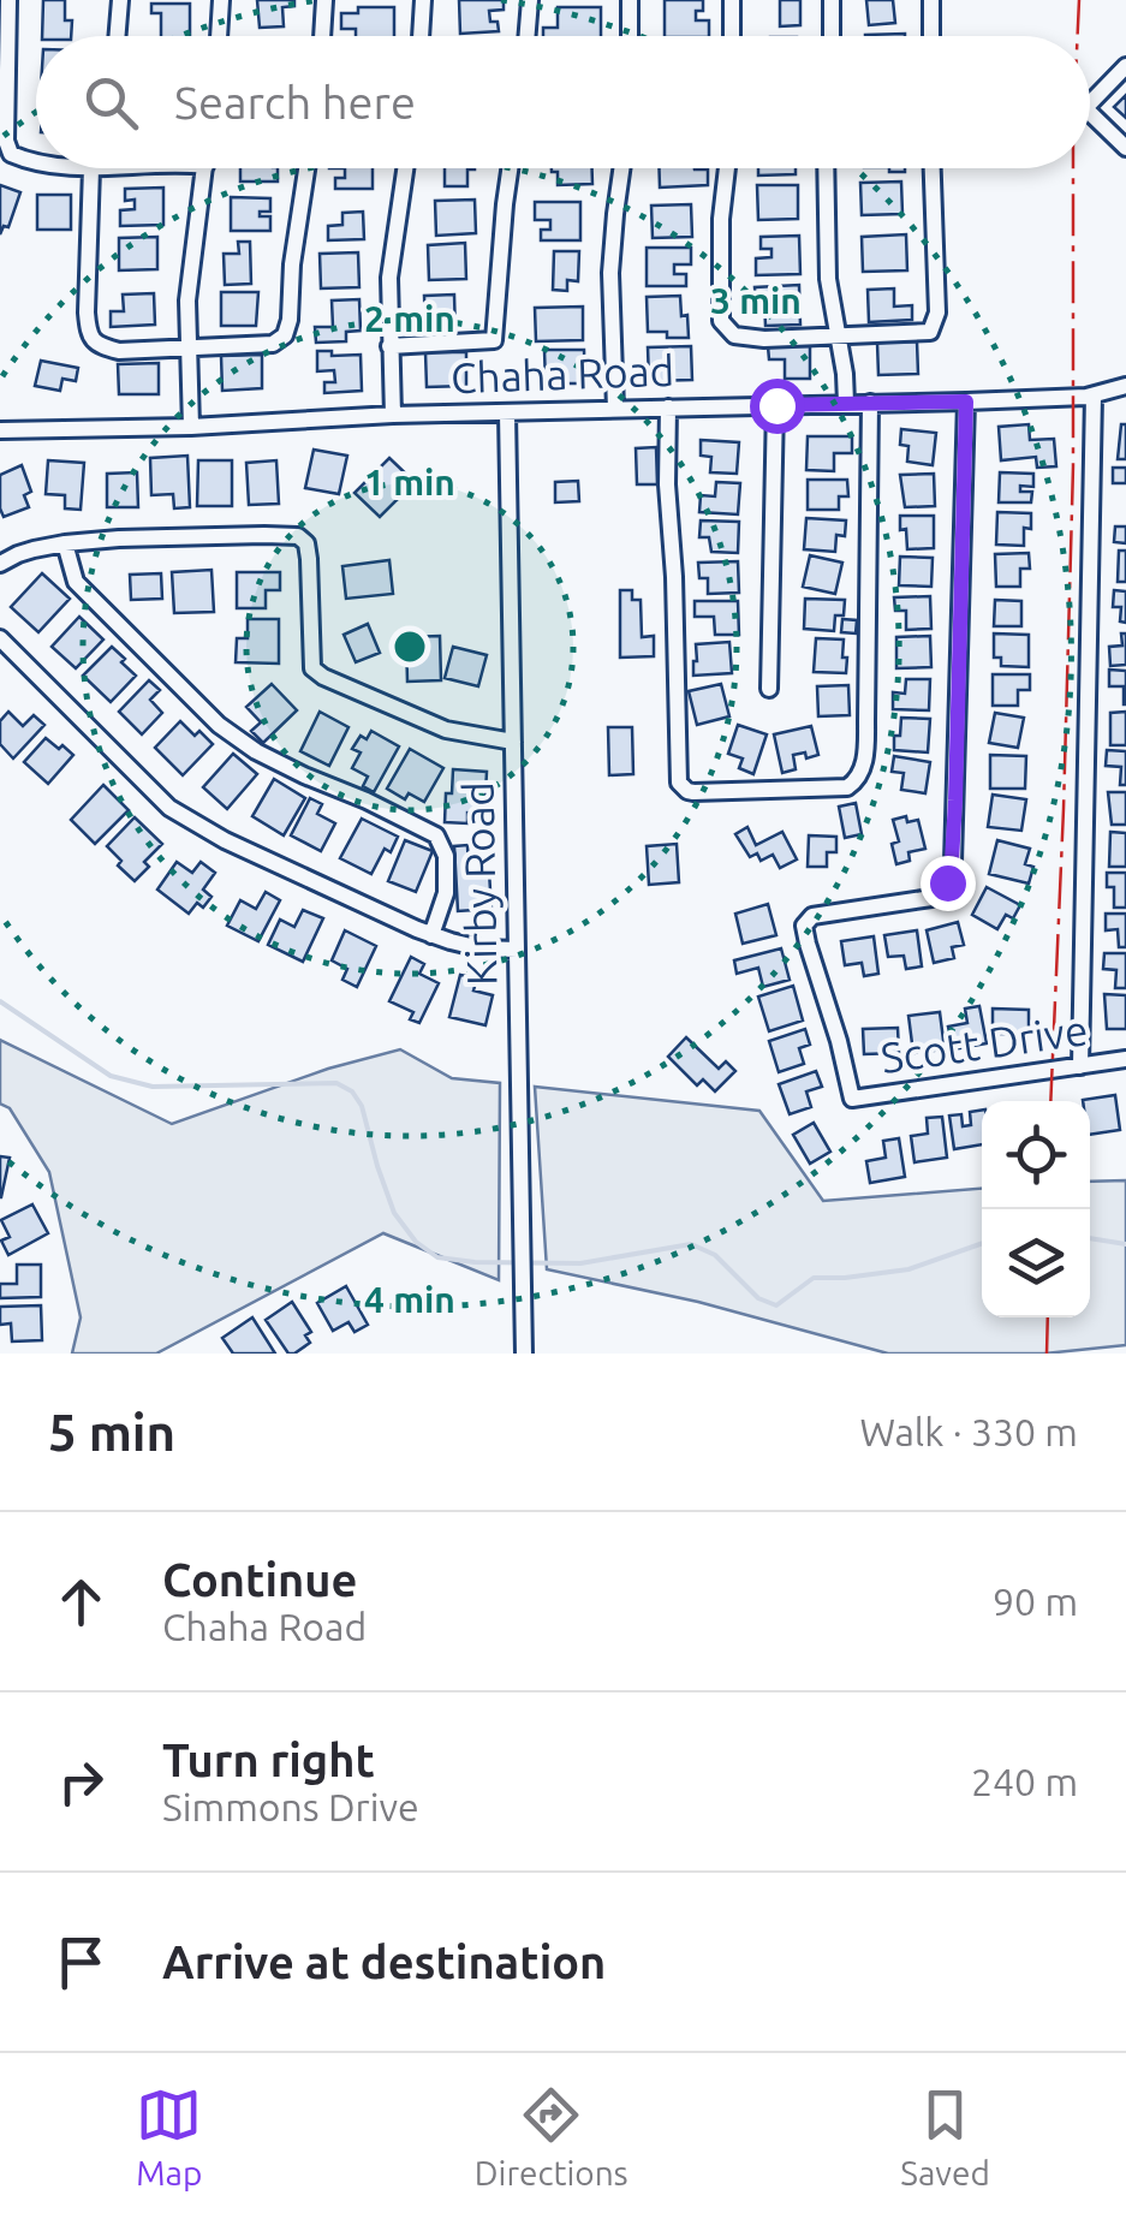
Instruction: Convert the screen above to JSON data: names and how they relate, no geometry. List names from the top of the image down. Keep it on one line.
{"streets":{"street":["Chaha Road","Kirby Road","Scott Drive"]},"crossings":[["Chaha Road","Kirby Road"],["Chaha Road","Scott Drive"]],"page":{"search":"Search here","heading":["5 min","Walk · 330 m"],"list":[["Continue","Chaha Road","90 m"],["Turn right","Simmons Drive","240 m"],"Arrive at destination"],"nav":["Map","Directions","Saved"]},"rings":["3 min","2 min","1 min","4 min"]}
